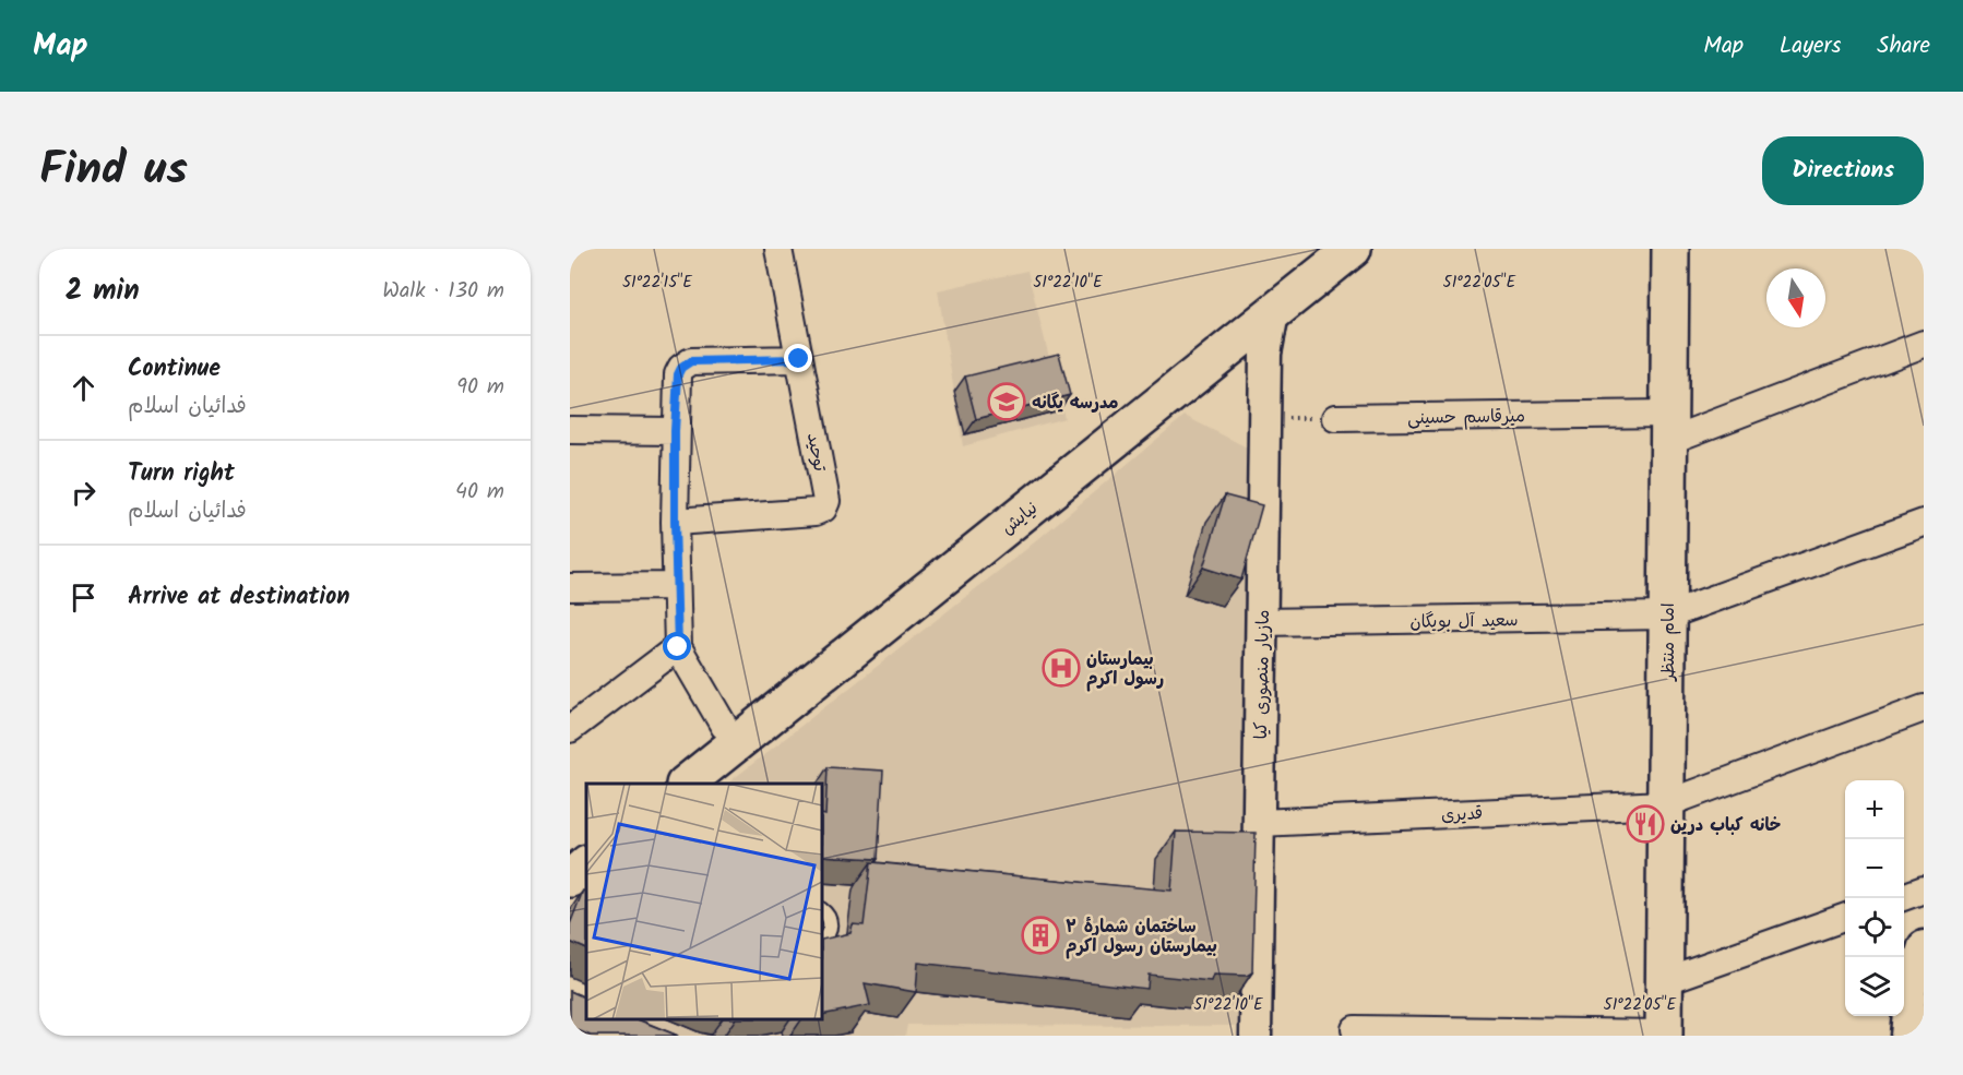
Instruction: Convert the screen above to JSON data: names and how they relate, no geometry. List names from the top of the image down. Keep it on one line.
{"streets":{"main road":["نیایش","امام منتظر"],"street":["میرقاسم حسینی","توحید","سعید آل بویگان","مازیار منصوری کیا","قدیری"]},"crossings":[["میرقاسم حسینی","امام منتظر"],["نیایش","مازیار منصوری کیا"],["سعید آل بویگان","امام منتظر"],["سعید آل بویگان","مازیار منصوری کیا"],["امام منتظر","قدیری"],["مازیار منصوری کیا","قدیری"]],"places":{"school or university":["مدرسه یگانه"],"hospital":["بیمارستان رسول اکرم"],"restaurant":["خانه کباب درین"],"building":["ساختمان شمارهٔ ۲ بیمارستان رسول اکرم"]},"north":"bottom","page":{"header":"Map","nav":["Map","Layers","Share"],"title":"Find us","buttons":"Directions","heading":["2 min","Walk · 130 m"],"list":[["Continue","فدائیان اسلام","90 m"],["Turn right","فدائیان اسلام","40 m"],"Arrive at destination"],"map_buttons":["+","−"]},"coordinates":["51°22'15\"E","51°22'10\"E","51°22'05\"E"]}
